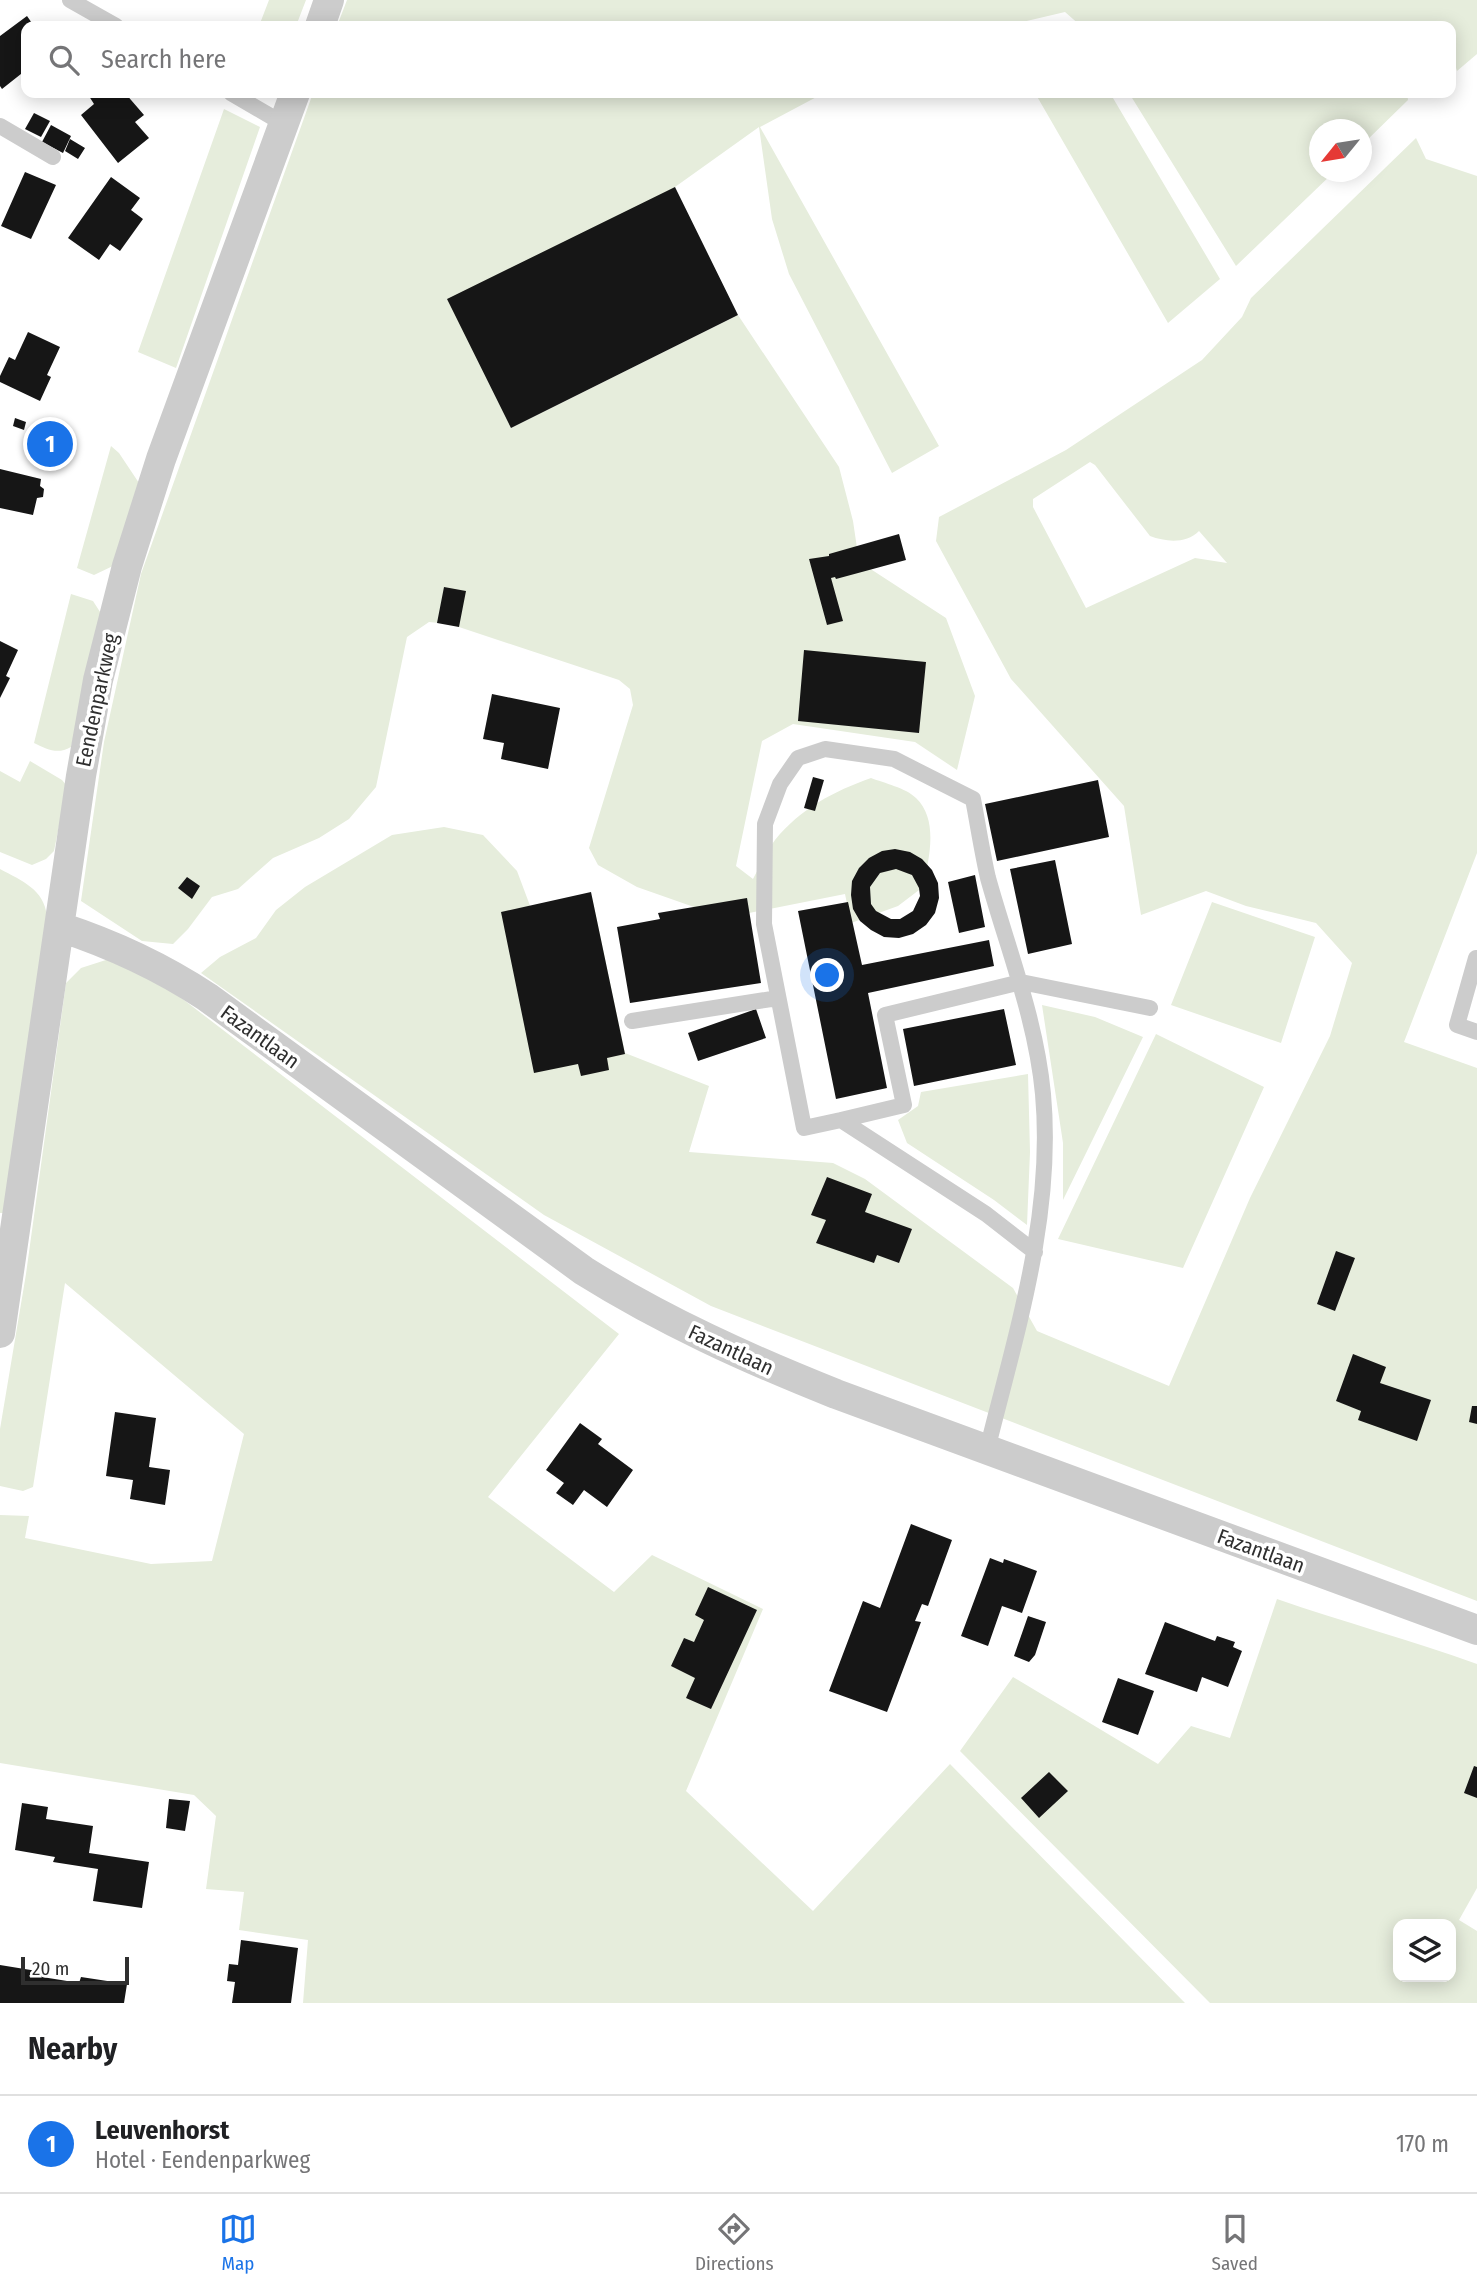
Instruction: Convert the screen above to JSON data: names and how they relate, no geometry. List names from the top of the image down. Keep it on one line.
{"streets":{"street":["Eendenparkweg","Fazantlaan"]},"crossings":[["Eendenparkweg","Fazantlaan"]],"scale_bar":"20 m","north":"bottom left","page":{"search":"Search here","pins":"1","scale":"20 m","heading":"Nearby","list":[{"mark":"1","name":"Leuvenhorst","note":"Hotel · Eendenparkweg","value":"170 m"}],"nav":["Map","Directions","Saved"]}}
